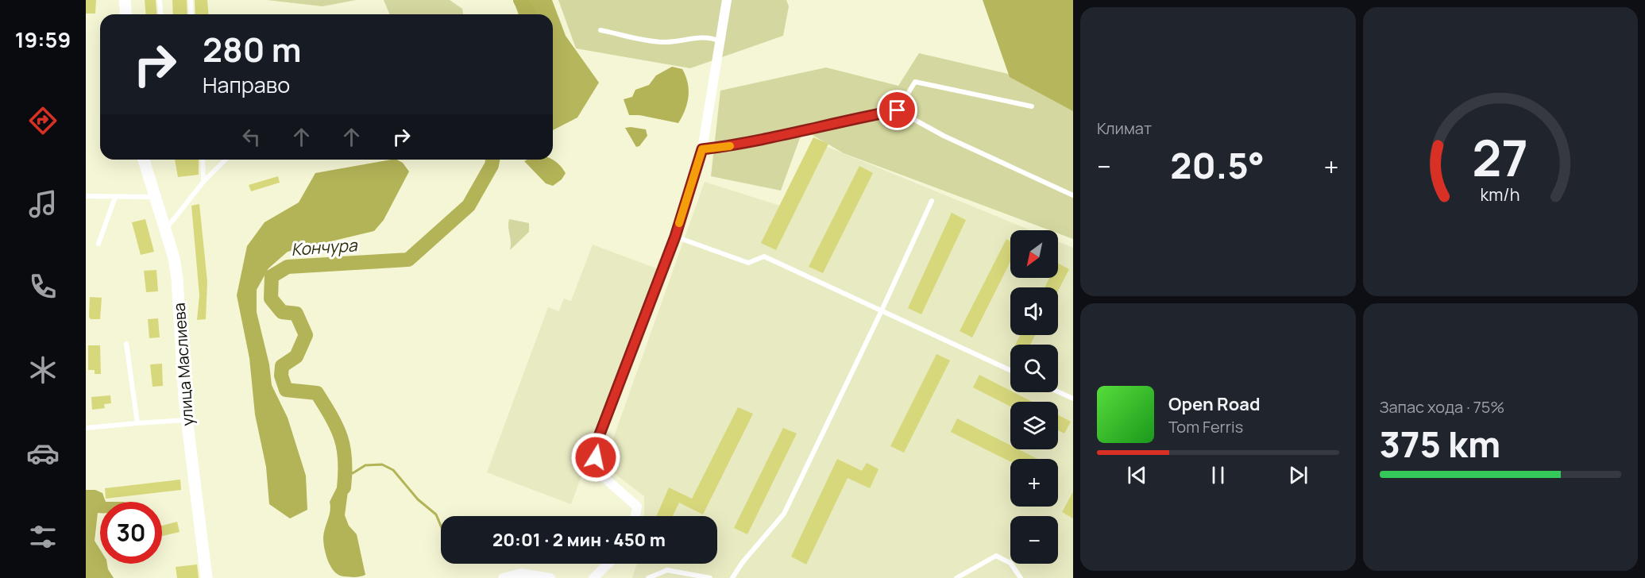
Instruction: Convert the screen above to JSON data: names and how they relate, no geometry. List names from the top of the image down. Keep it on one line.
{"streets":{"street":["улица Маслиева"]},"water":["Кончура"],"north":"bottom left","page":{"tabs":"19:59","tile":["Климат",["Запас хода · 75%","375 km"]],"turn":["280 m","Направо"],"heat":["−","20.5°","+"],"map_buttons":["+","−"],"song":["Open Road","Tom Ferris"],"limit":"30","trip":"20:01 · 2 мин · 450 m","gauge":["27","km/h"]}}
